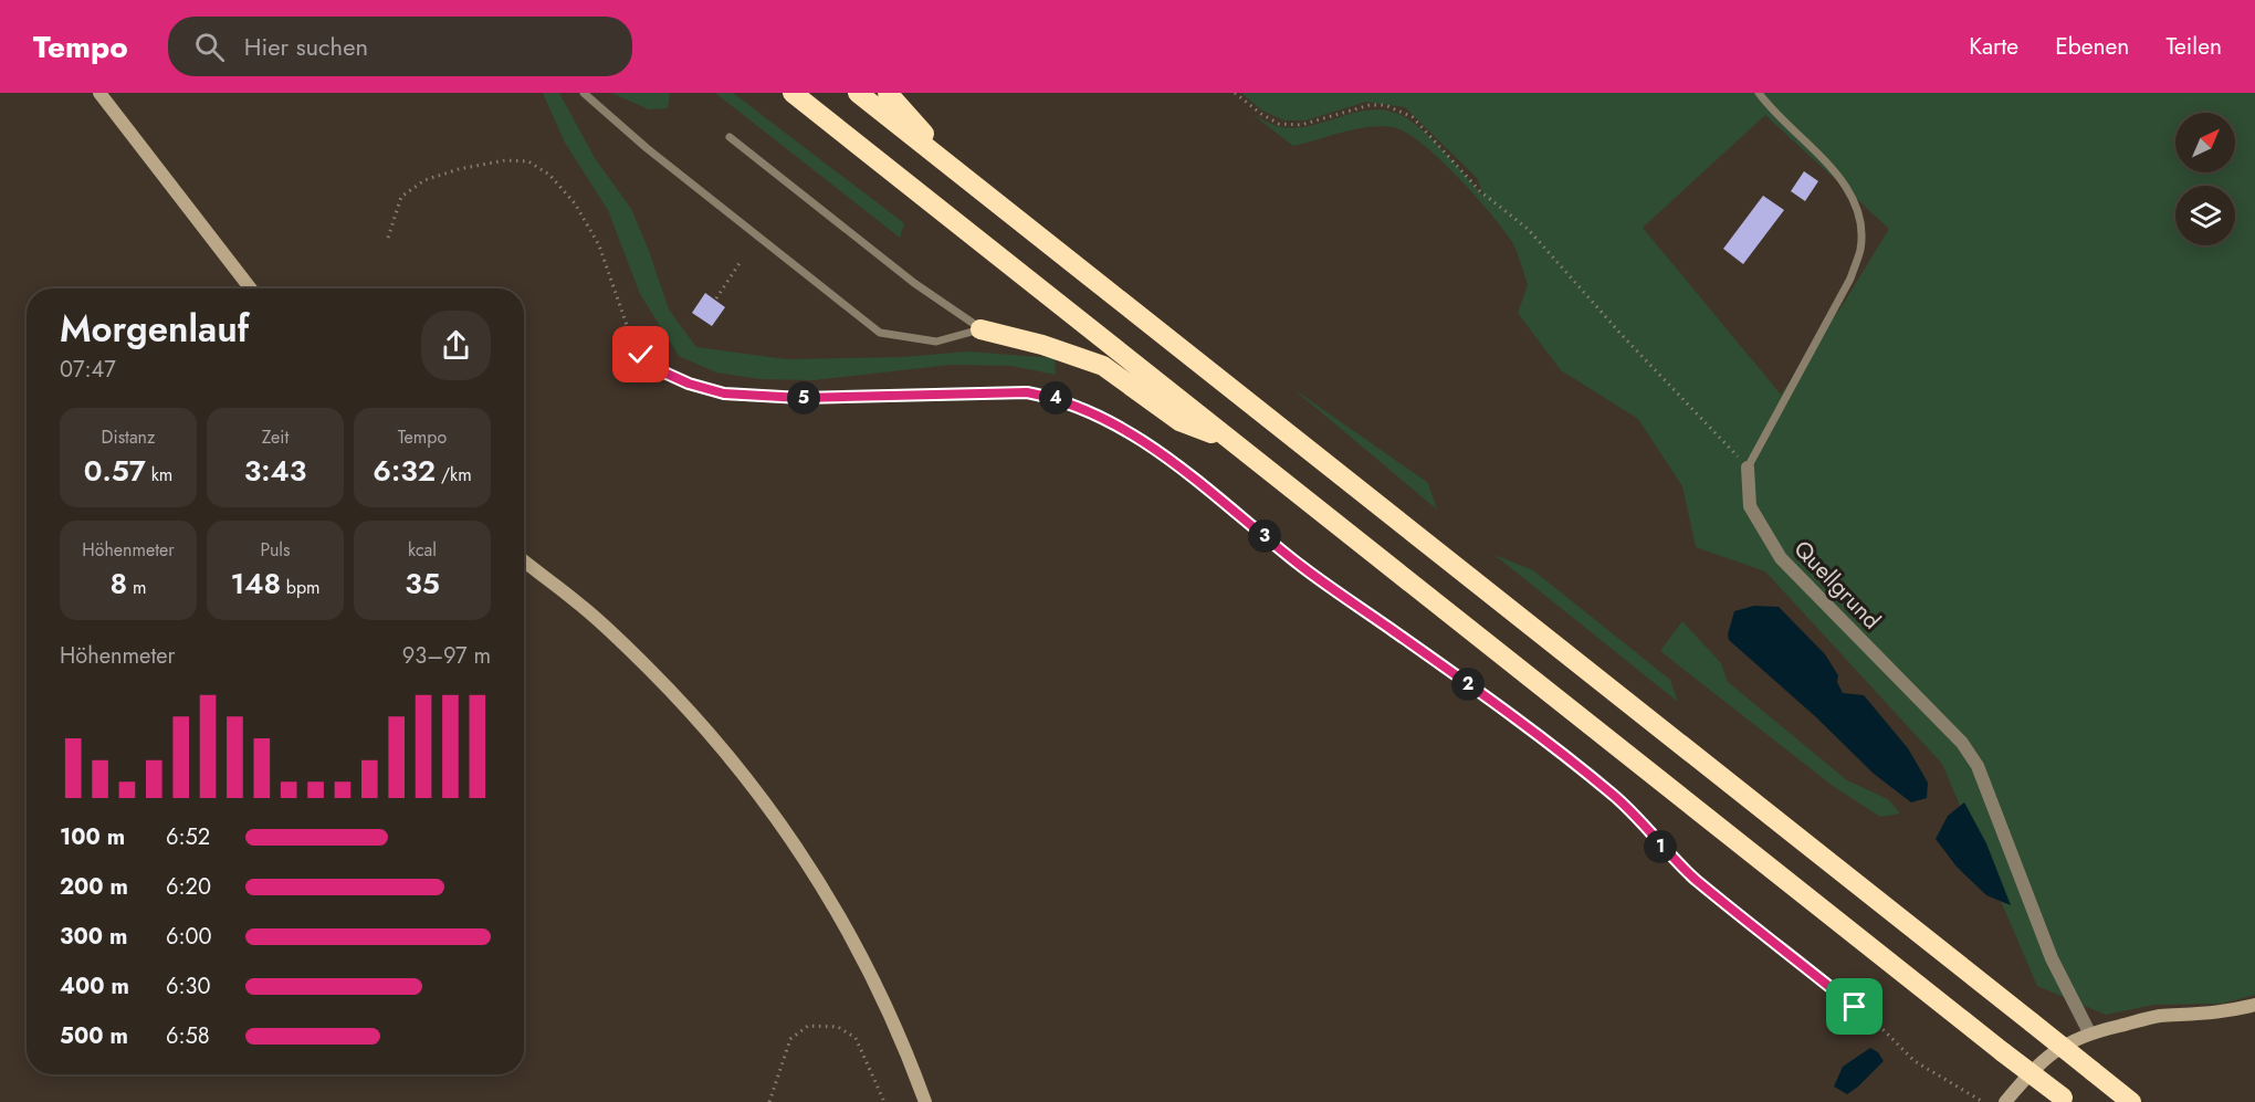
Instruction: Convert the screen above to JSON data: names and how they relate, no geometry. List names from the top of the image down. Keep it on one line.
{"streets":{"street":["Quellgrund"]},"north":"top right","page":{"header":"Tempo","search":"Hier suchen","nav":["Karte","Ebenen","Teilen"],"heading":["Morgenlauf","07:47"],"pins":["4","5","3","2","1"],"stats":[["Distanz","0.57 km"],["Zeit","3:43"],["Tempo","6:32 /km"],["Höhenmeter","8 m"],["Puls","148 bpm"],["kcal","35"]],"chart":["Höhenmeter","93–97 m"],"list":[{"name":"100 m","note":"6:52"},{"name":"200 m","note":"6:20"},{"name":"300 m","note":"6:00"},{"name":"400 m","note":"6:30"},{"name":"500 m","note":"6:58"}]}}
